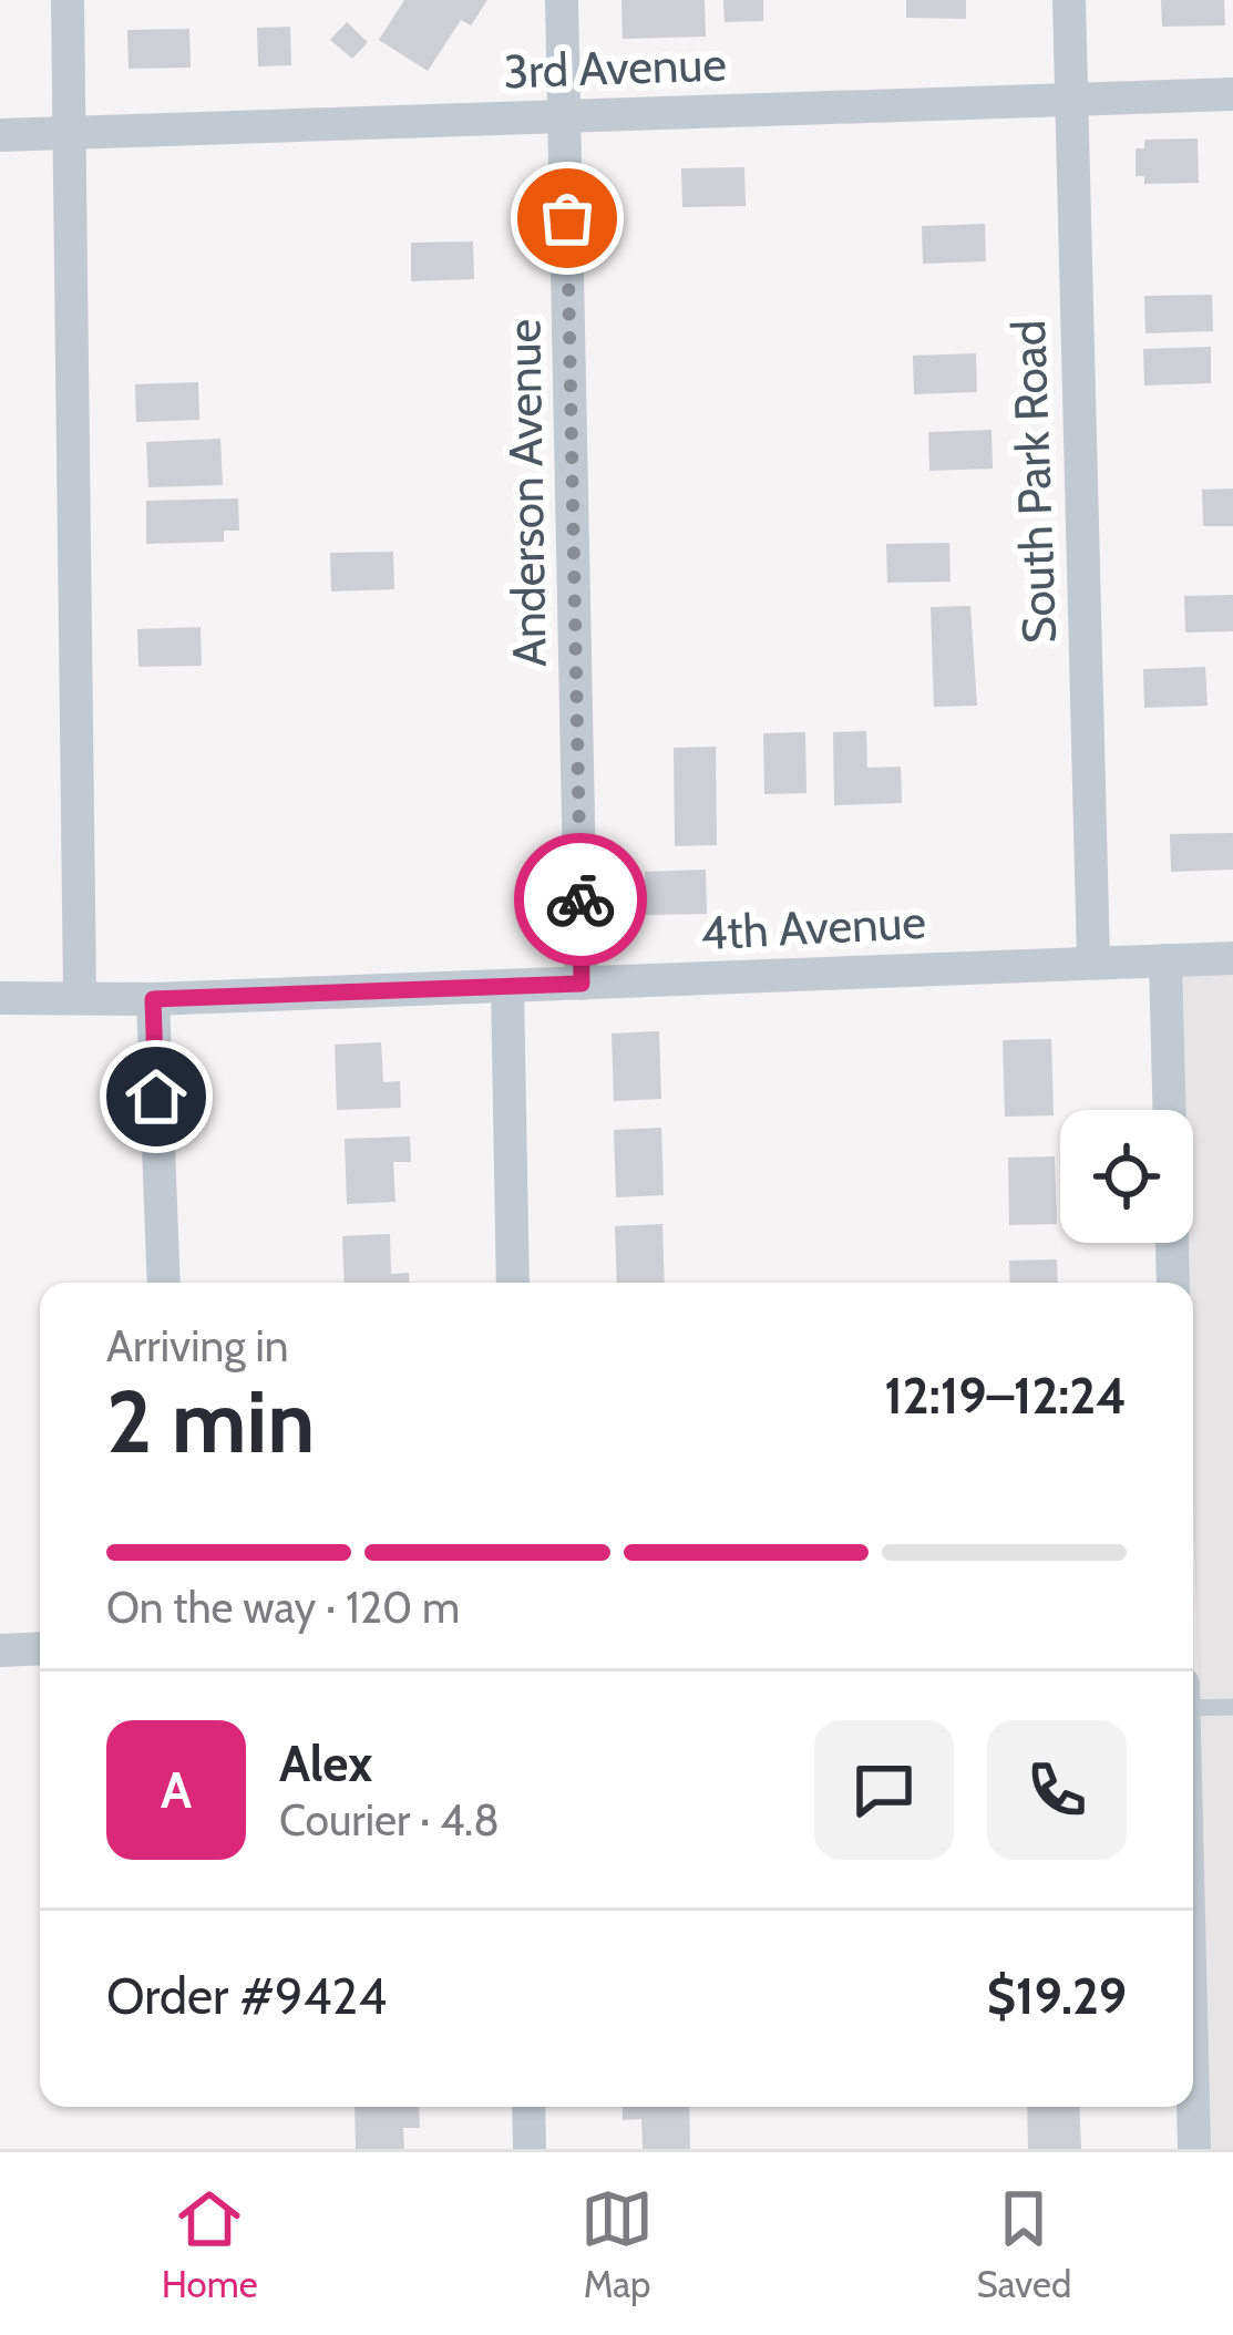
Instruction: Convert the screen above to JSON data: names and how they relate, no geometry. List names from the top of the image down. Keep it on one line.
{"streets":{"street":["3rd Avenue","South Park Road","Anderson Avenue","4th Avenue"]},"crossings":[["3rd Avenue","South Park Road"],["3rd Avenue","Anderson Avenue"],["South Park Road","4th Avenue"],["Anderson Avenue","4th Avenue"]],"page":{"heading":["2 min","Arriving in","12:19–12:24"],"panel":["Alex","Courier · 4.8","Order #9424","$19.29"],"bar":"On the way · 120 m","round":"A","tabs":["Home","Map","Saved"]}}
